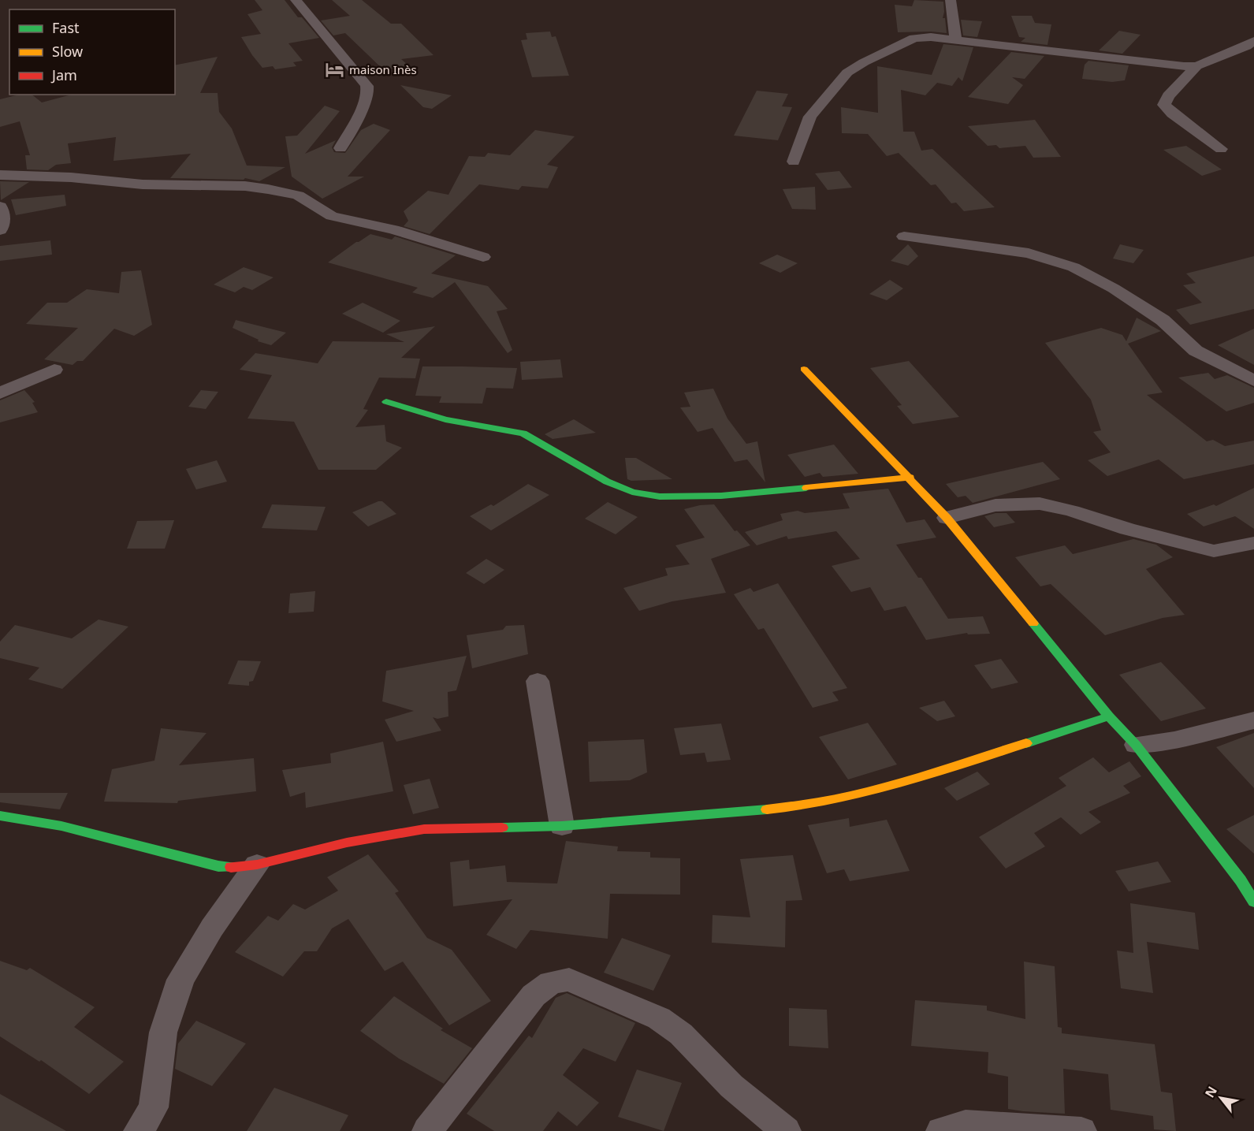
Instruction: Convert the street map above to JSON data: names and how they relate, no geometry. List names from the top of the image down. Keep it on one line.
{"places":{"hotel":["maison Inès"]},"legend":["Fast","Slow","Jam"],"north":"top left"}
